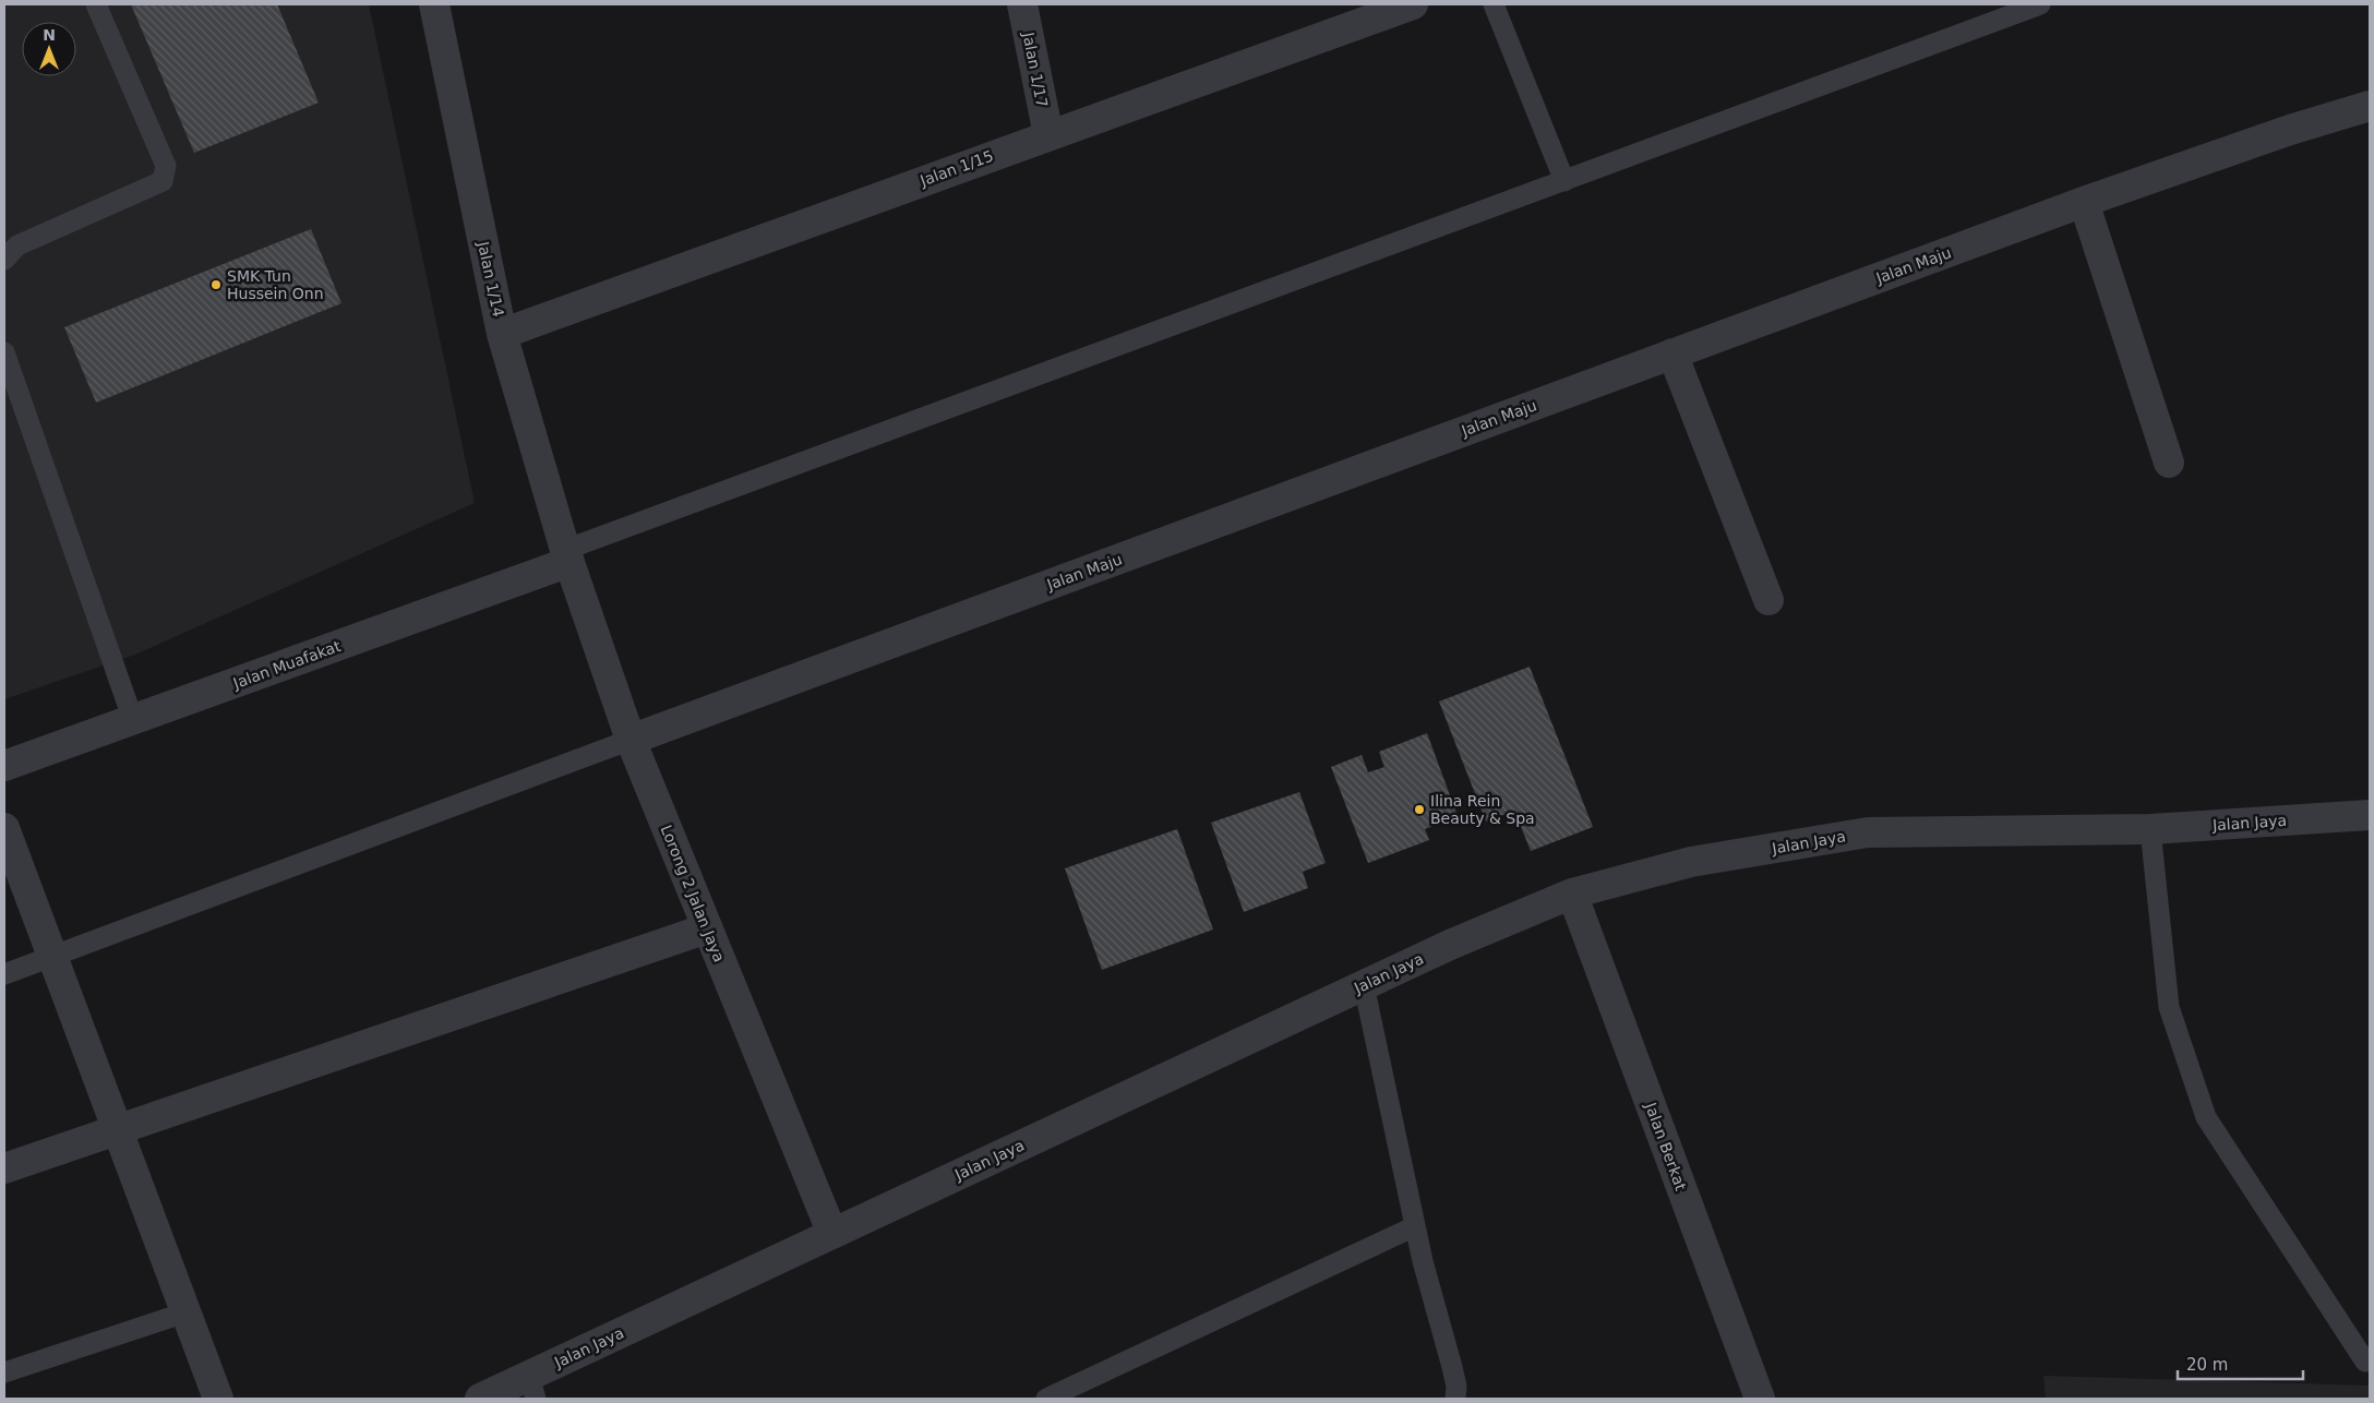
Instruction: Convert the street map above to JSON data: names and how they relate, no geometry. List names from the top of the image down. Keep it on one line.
{"streets":{"street":["Jalan 1/17","Jalan 1/15","Jalan Maju","Jalan 1/14","Jalan Muafakat","Jalan Jaya","Lorong 2 Jalan Jaya","Jalan Berkat"]},"crossings":[["Jalan 1/17","Jalan 1/15"],["Jalan 1/15","Jalan 1/14"],["Jalan Maju","Lorong 2 Jalan Jaya"],["Jalan 1/14","Jalan Muafakat"],["Jalan 1/14","Lorong 2 Jalan Jaya"],["Jalan Muafakat","Lorong 2 Jalan Jaya"],["Jalan Jaya","Lorong 2 Jalan Jaya"],["Jalan Jaya","Jalan Berkat"]],"places":["SMK Tun Hussein Onn","Ilina Rein Beauty & Spa"],"scale_bar":"20 m","north":"top"}
